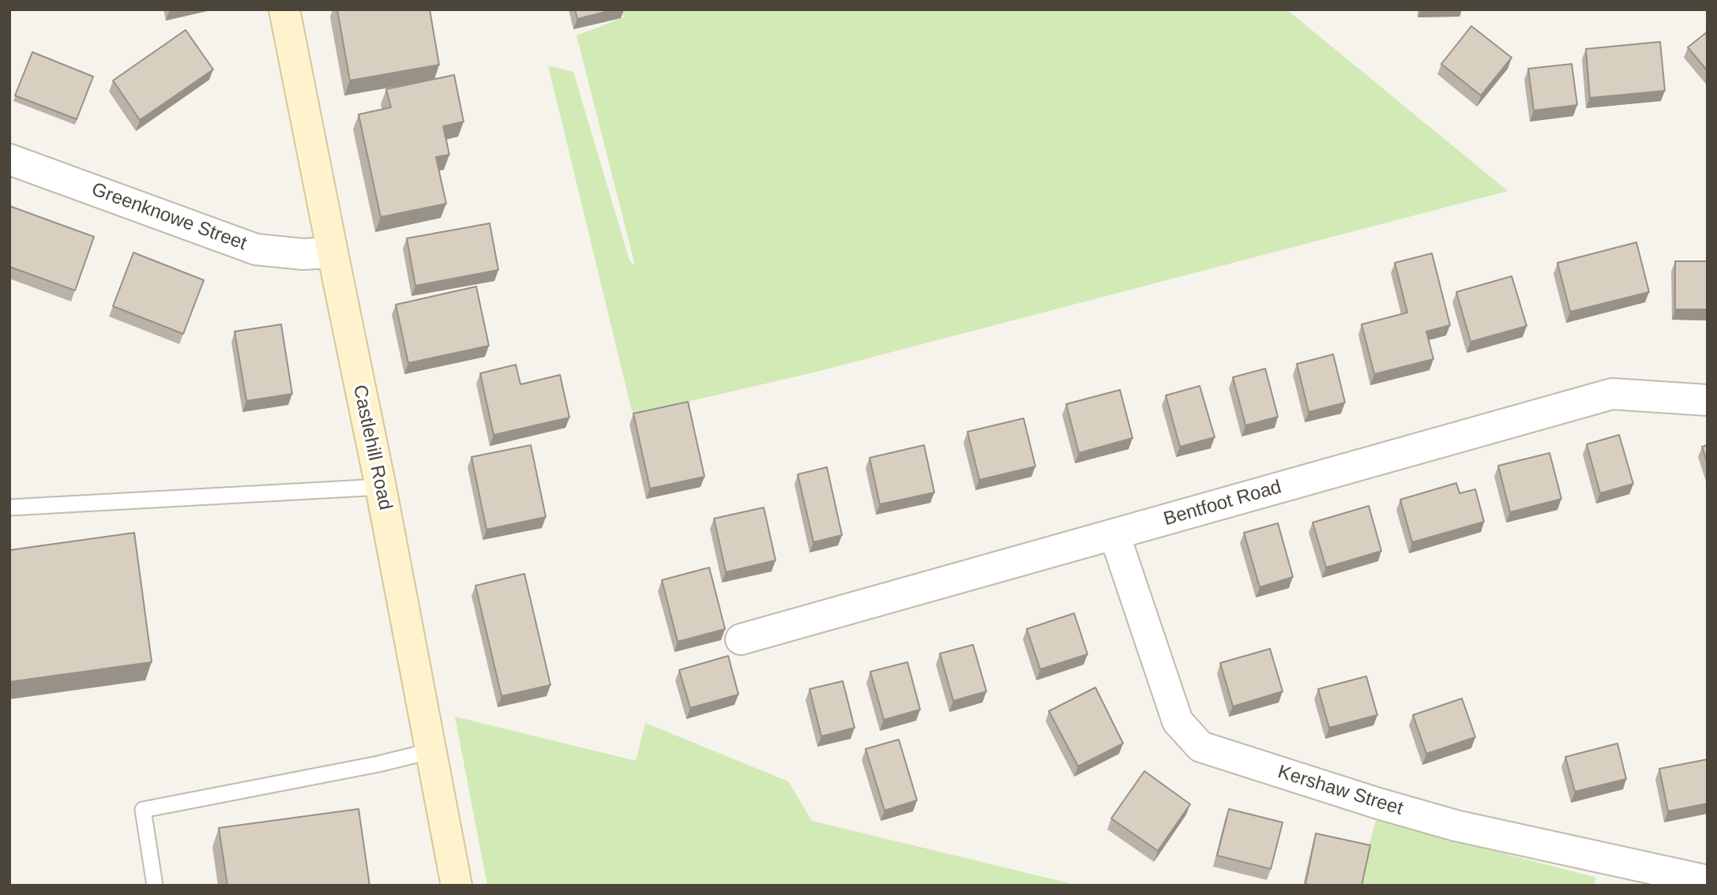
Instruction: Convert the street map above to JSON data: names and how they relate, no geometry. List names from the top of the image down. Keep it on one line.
{"streets":{"main road":["Castlehill Road"],"street":["Greenknowe Street","Bentfoot Road","Kershaw Street"]},"crossings":[["Greenknowe Street","Castlehill Road"],["Bentfoot Road","Kershaw Street"]]}
